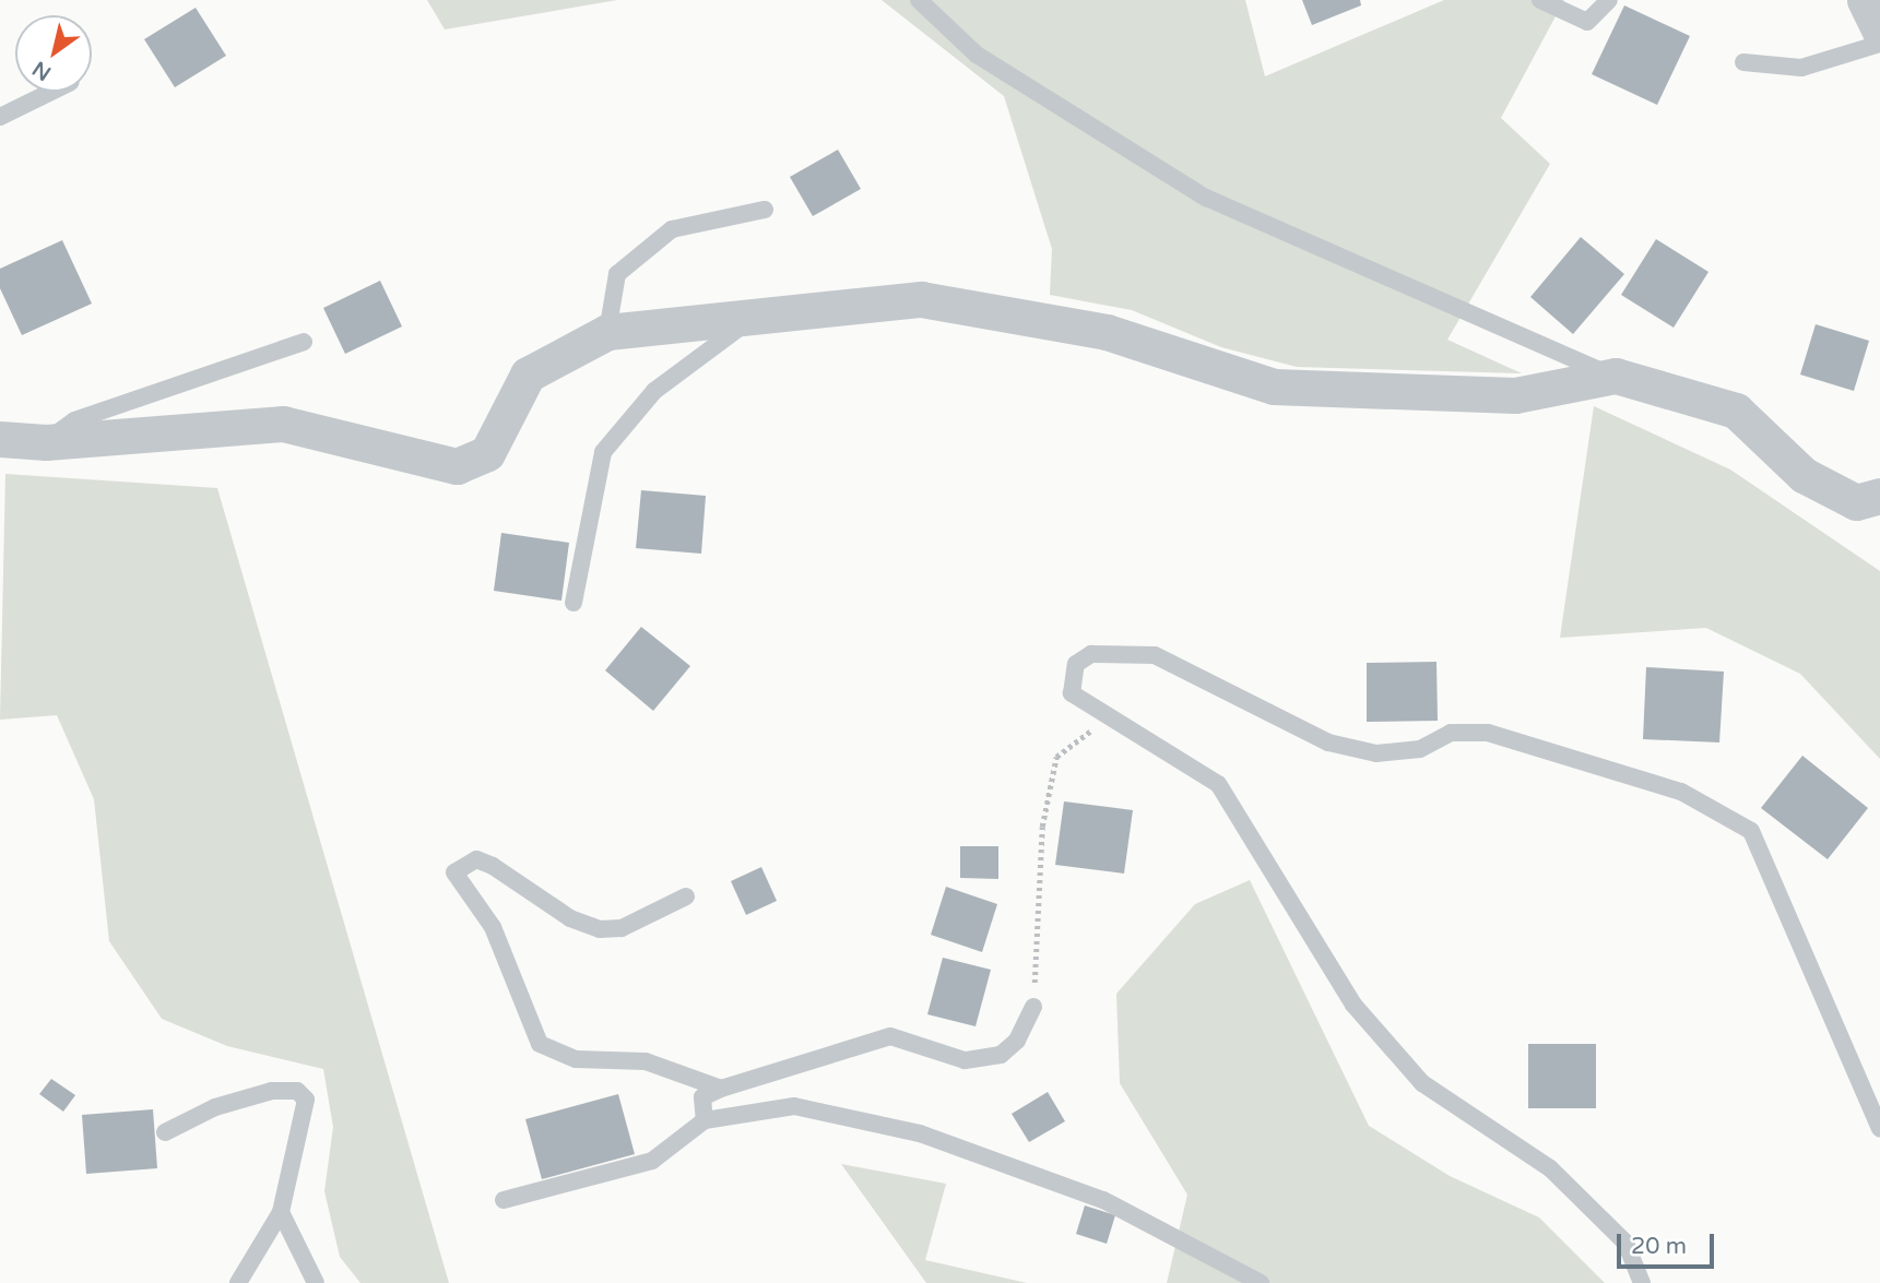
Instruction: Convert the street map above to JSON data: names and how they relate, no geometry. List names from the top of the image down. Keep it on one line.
{"scale_bar":"20 m","north":"bottom left"}
